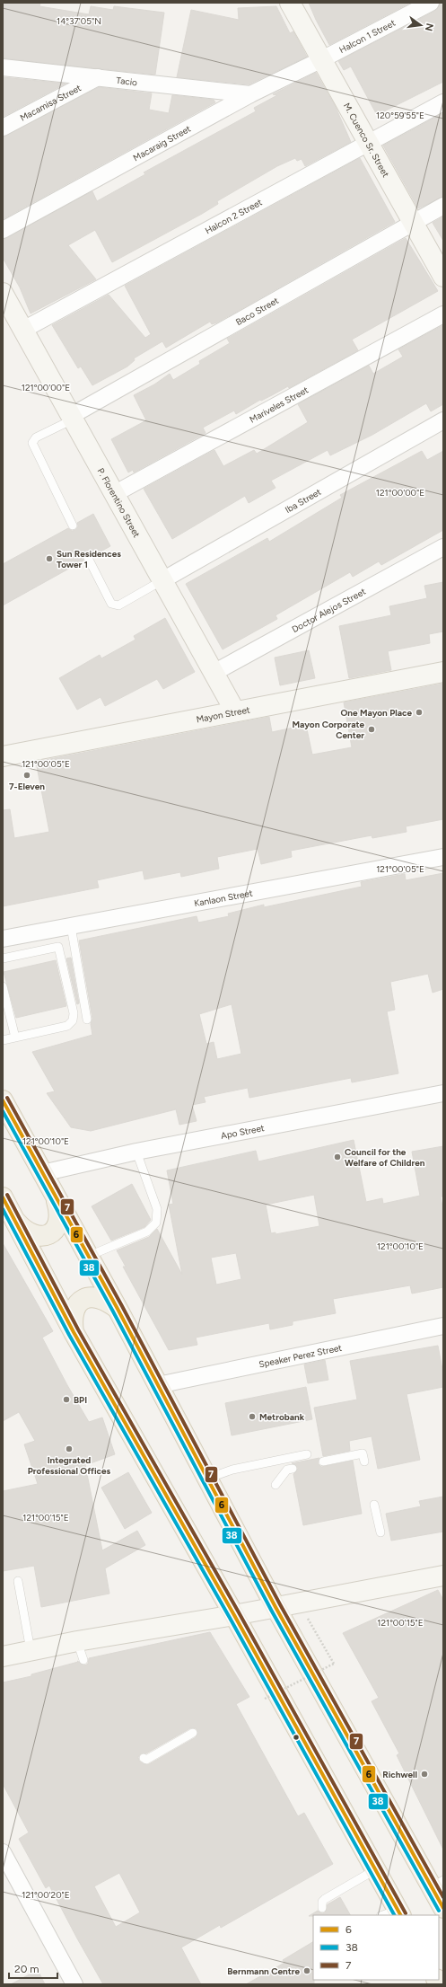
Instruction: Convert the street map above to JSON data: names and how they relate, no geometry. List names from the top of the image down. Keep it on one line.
{"streets":{"street":["Halcon 1 Street","Tacio","Macamisa Street","M. Cuenco Sr. Street","Macaraig Street","Halcon 2 Street","Baco Street","Mariveles Street","Iba Street","P. Florentino Street","Doctor Alejos Street","Mayon Street","Kanlaon Street","Apo Street","Speaker Perez Street"]},"crossings":[["Halcon 1 Street","M. Cuenco Sr. Street"],["Halcon 1 Street","Macaraig Street"],["Tacio","Macamisa Street"],["Tacio","Macaraig Street"],["M. Cuenco Sr. Street","Macaraig Street"],["M. Cuenco Sr. Street","Halcon 2 Street"],["M. Cuenco Sr. Street","Baco Street"],["Halcon 2 Street","P. Florentino Street"],["Baco Street","P. Florentino Street"],["Mariveles Street","P. Florentino Street"],["Iba Street","P. Florentino Street"],["P. Florentino Street","Doctor Alejos Street"],["P. Florentino Street","Mayon Street"]],"places":["Sun Residences Tower 1","One Mayon Place","Mayon Corporate Center","7-Eleven","Council for the Welfare of Children","BPI","Metrobank","Integrated Professional Offices","Richwell","Bernmann Centre"],"lines":["transit line 7","transit line 6","transit line 38"],"legend":["6","38","7"],"scale_bar":"20 m","north":"right","coordinates":["14°37'05\"N","120°59'55\"E","121°00'00\"E","121°00'05\"E","121°00'10\"E","121°00'15\"E","121°00'20\"E"]}
